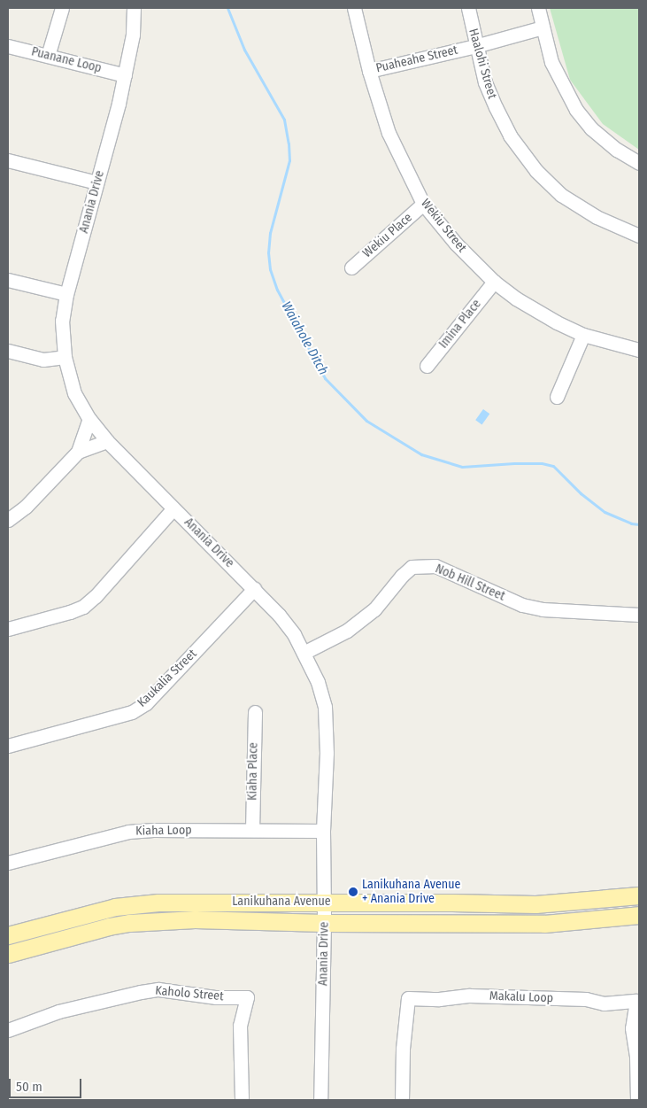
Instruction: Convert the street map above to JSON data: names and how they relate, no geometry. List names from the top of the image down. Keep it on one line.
{"streets":{"main road":["Lanikuhana Avenue"],"street":["Puaheahe Street","Puanane Loop","Haalohi Street","Anania Drive","Wekiu Street","Wekiu Place","Imina Place","Nob Hill Street","Kaukalia Street","Kiaha Place","Kiaha Loop","Kaholo Street","Makalu Loop"]},"crossings":[["Puaheahe Street","Haalohi Street"],["Puaheahe Street","Wekiu Street"],["Puanane Loop","Anania Drive"],["Anania Drive","Nob Hill Street"],["Anania Drive","Kaukalia Street"],["Anania Drive","Kiaha Loop"],["Anania Drive","Lanikuhana Avenue"],["Wekiu Street","Wekiu Place"],["Wekiu Street","Imina Place"],["Kiaha Place","Kiaha Loop"]],"water":["Waiahole Ditch"],"places":["Lanikuhana Avenue + Anania Drive"],"scale_bar":"50 m"}
